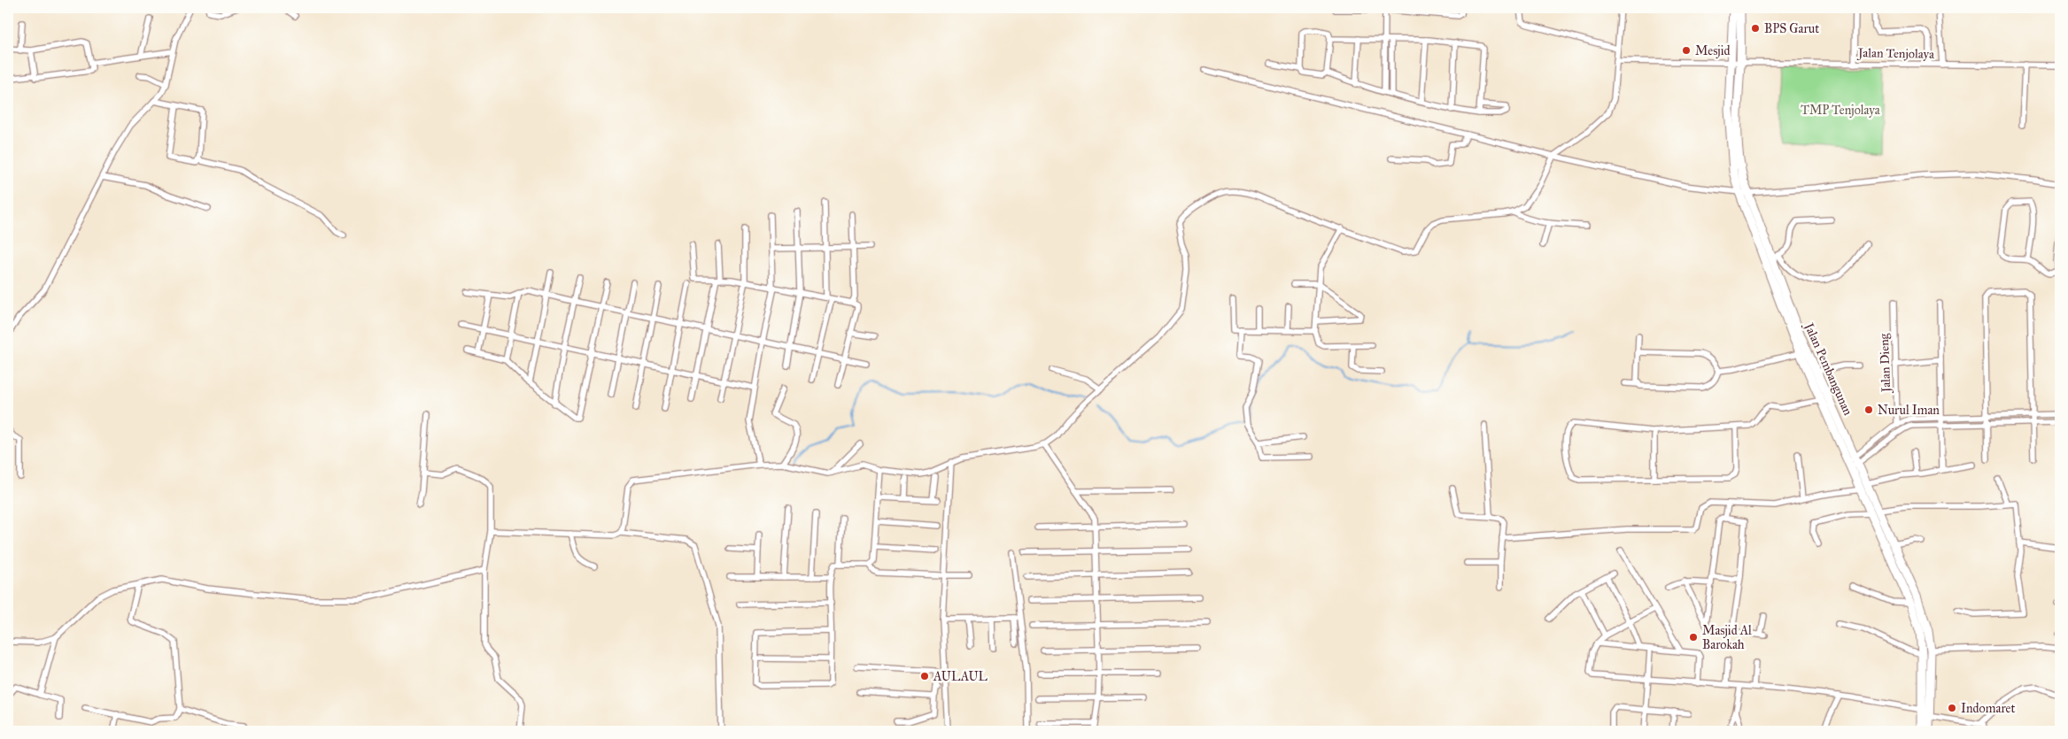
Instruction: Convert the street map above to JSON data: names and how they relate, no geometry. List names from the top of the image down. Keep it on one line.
{"streets":{"main road":["Jalan Pembangunan"],"street":["Jalan Tenjolaya","Jalan Dieng"]},"crossings":[["Jalan Tenjolaya","Jalan Pembangunan"]],"parks":["TMP Tenjolaya"],"places":["BPS Garut","Mesjid","Nurul Iman","Masjid Al Barokah","AULAUL","Indomaret"]}
